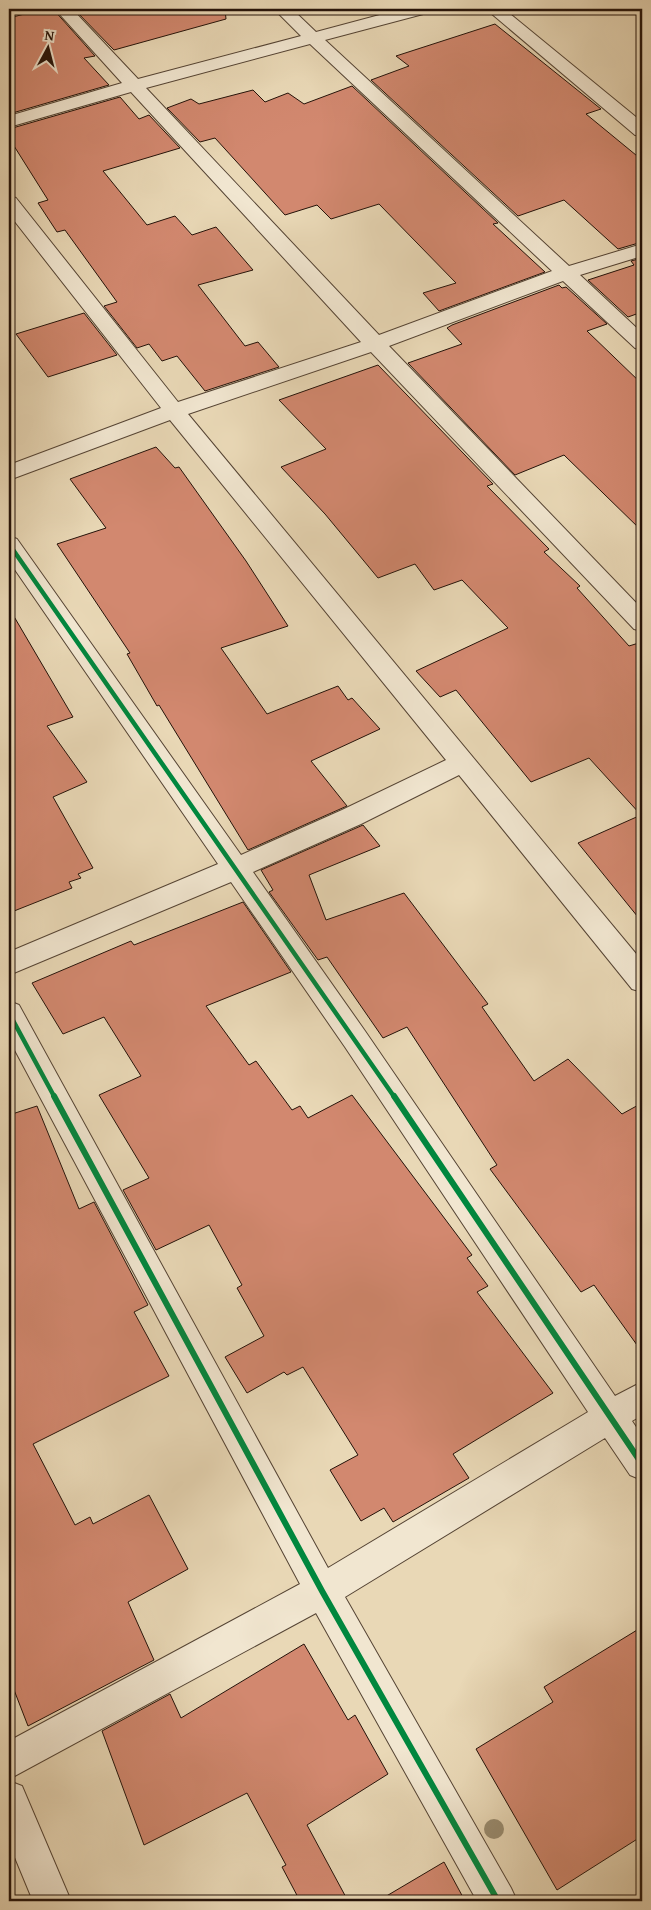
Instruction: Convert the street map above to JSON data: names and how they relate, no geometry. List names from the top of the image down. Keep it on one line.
{"north":"top"}
